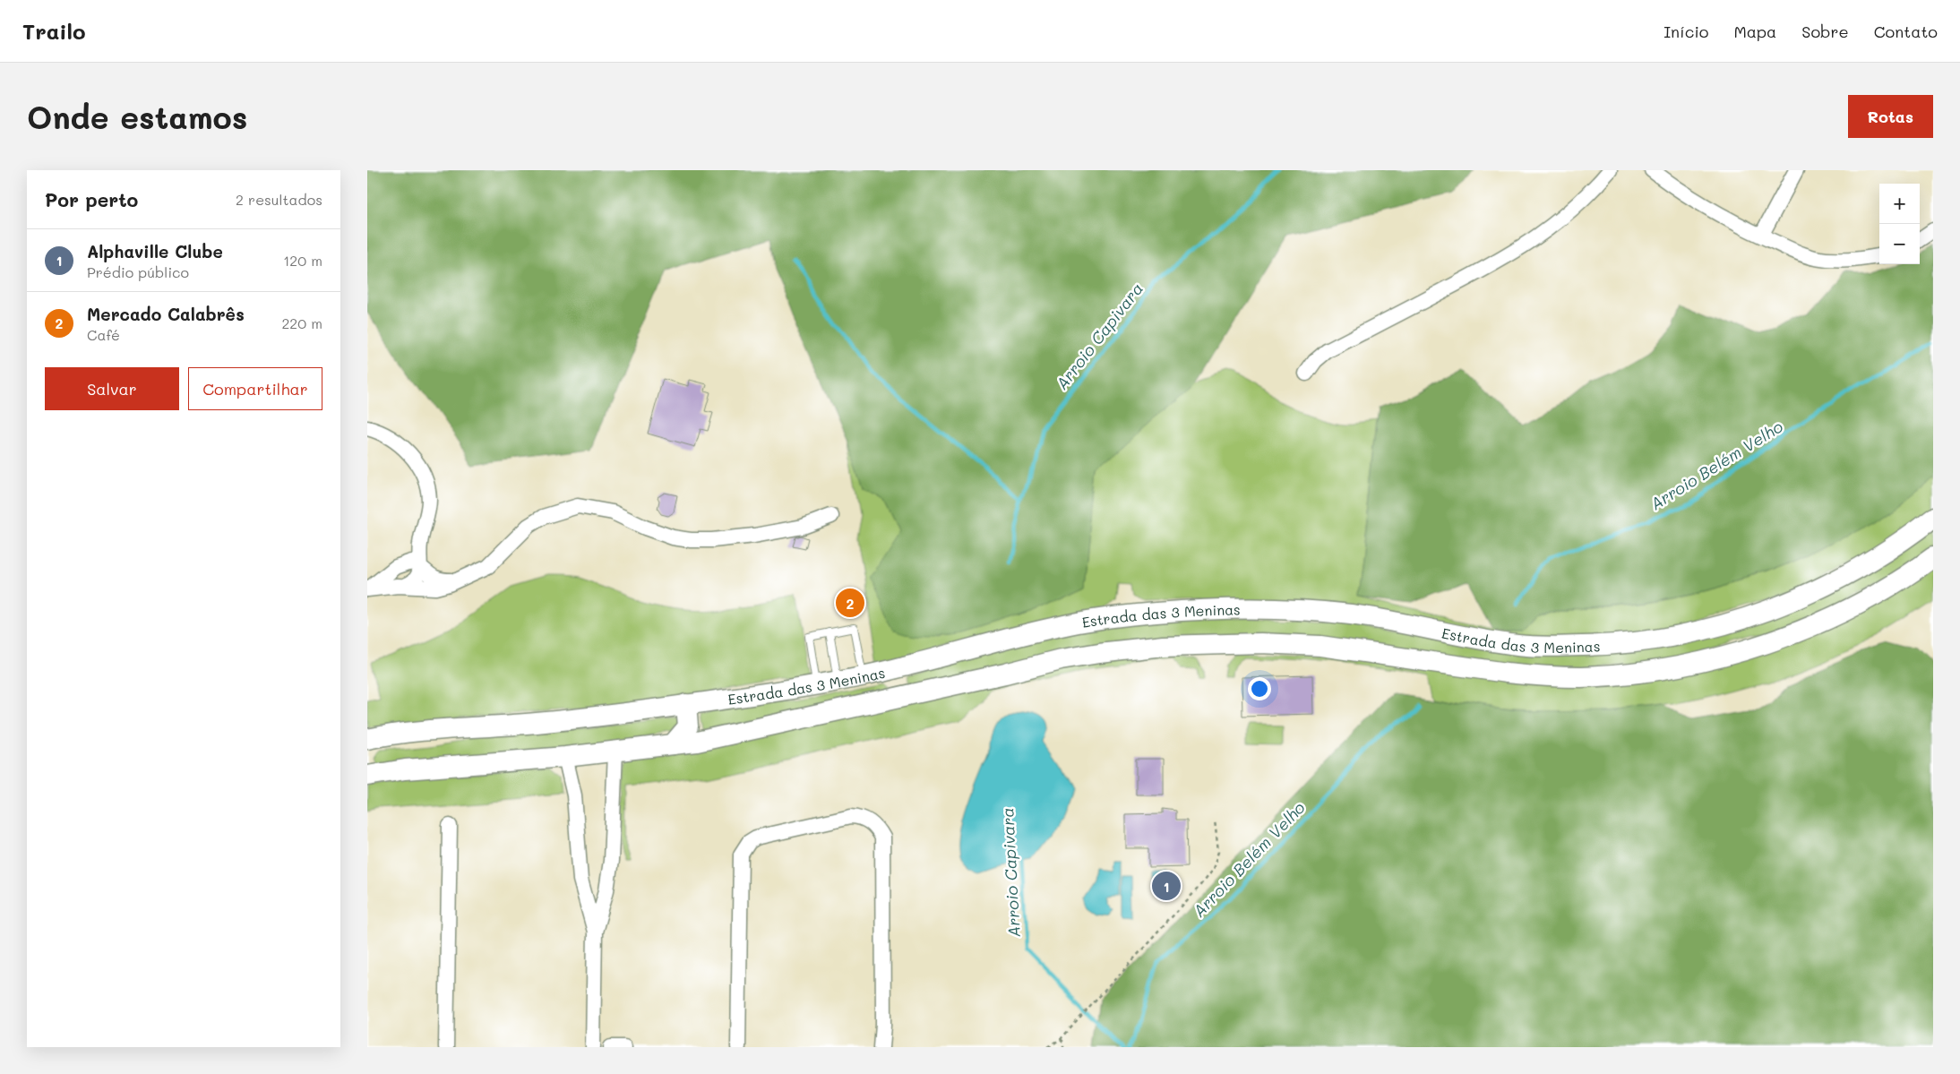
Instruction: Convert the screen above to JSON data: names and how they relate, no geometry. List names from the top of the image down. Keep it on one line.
{"streets":{"main road":["Estrada das 3 Meninas"]},"water":["Arroio Capivara","Arroio Belém Velho"],"page":{"header":"Trailo","nav":["Início","Mapa","Sobre","Contato"],"buttons":["Rotas",["Salvar","Compartilhar"]],"title":"Onde estamos","heading":["Por perto","2 resultados"],"map_buttons":["+","−"],"list":[{"mark":"1","name":"Alphaville Clube","note":"Prédio público","value":"120 m"},{"mark":"2","name":"Mercado Calabrês","note":"Café","value":"220 m"}],"pins":["2","1"]}}
